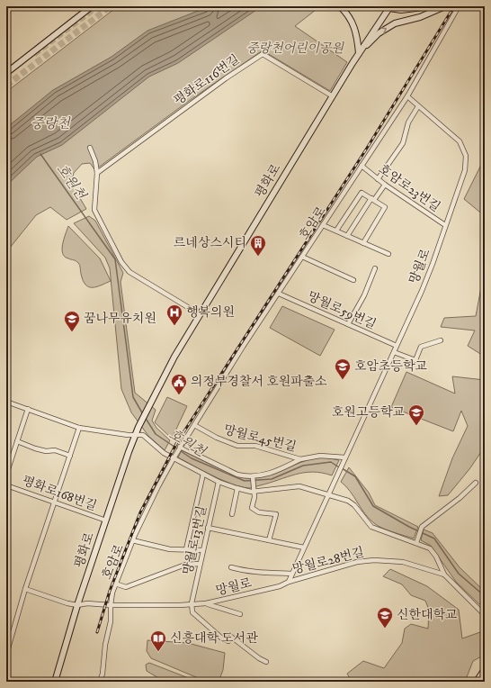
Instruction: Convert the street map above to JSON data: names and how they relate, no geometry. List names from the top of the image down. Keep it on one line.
{"streets":{"main road":["평화로"],"street":["평화로116번길","호암로23번길","호암로","망월로","망월로59번길","망월로45번길","평화로168번길","망월로13번길","망월로28번길"]},"crossings":[["평화로116번길","평화로"],["평화로","망월로"],["평화로","평화로168번길"],["호암로23번길","호암로"],["호암로23번길","망월로"],["호암로","망월로"],["호암로","망월로59번길"],["호암로","망월로45번길"],["망월로","망월로59번길"],["망월로","망월로45번길"],["망월로","망월로13번길"],["망월로","망월로28번길"]],"water":["중랑천","호원천"],"parks":["중랑천어린이공원"],"places":{"building":["르네상스시티"],"hospital":["행복의원"],"school or university":["꿈나무유치원","호암초등학교","호원고등학교","신한대학교"],"public building":["의정부경찰서 호원파출소"],"library":["신흥대학 도서관"]}}
